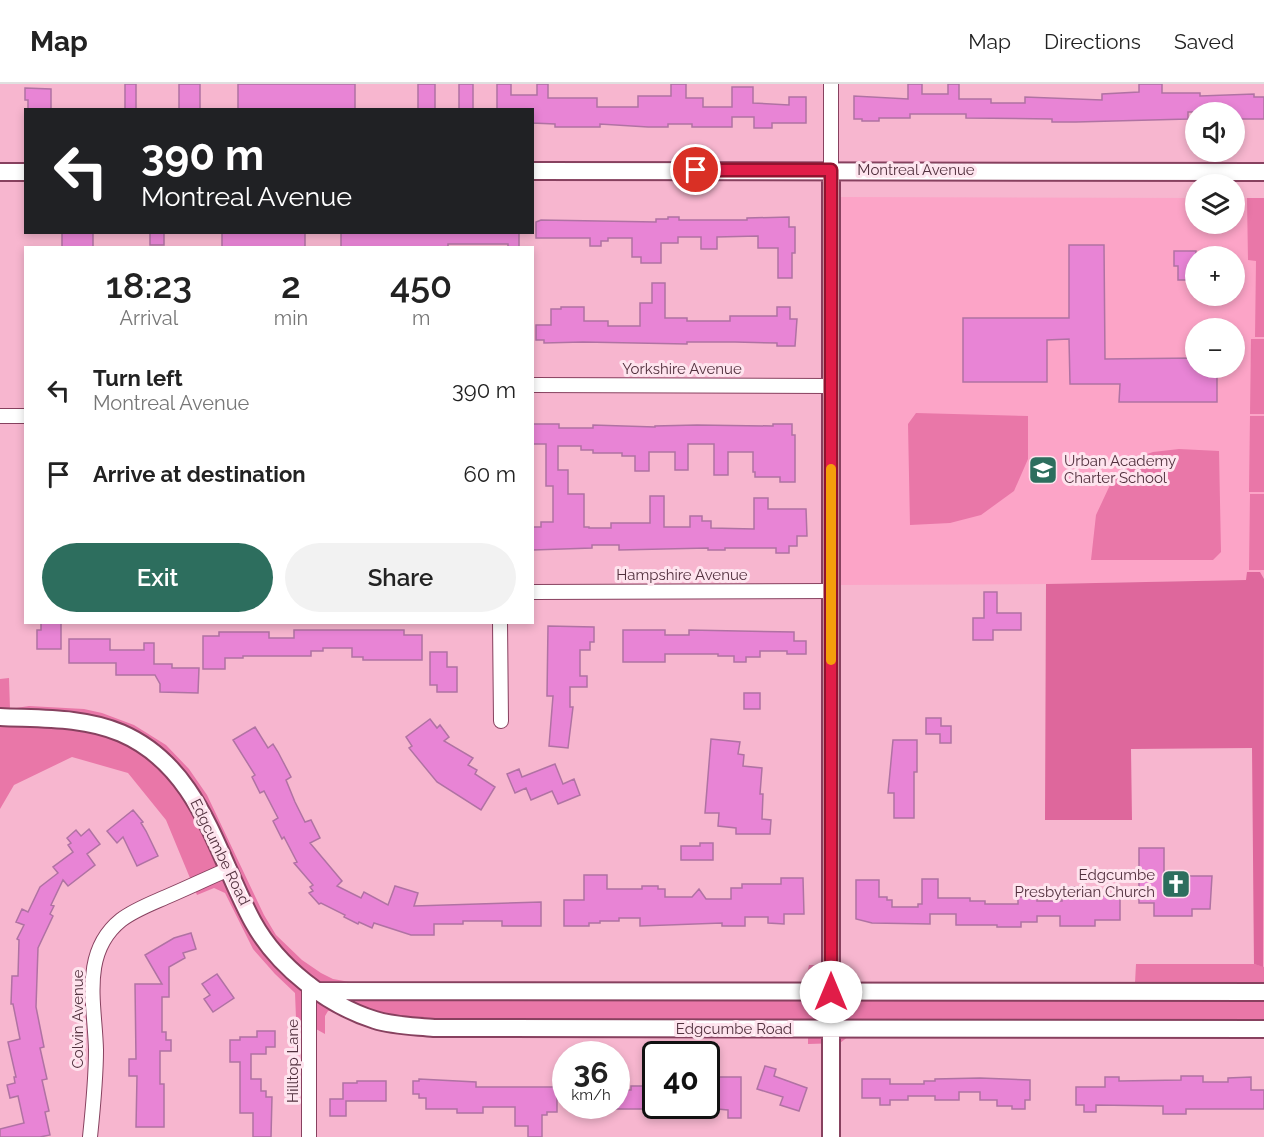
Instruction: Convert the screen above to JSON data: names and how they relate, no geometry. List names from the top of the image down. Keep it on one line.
{"streets":{"street":["Montreal Avenue","Yorkshire Avenue","Hampshire Avenue","Edgcumbe Road","Colvin Avenue","Hilltop Lane"]},"crossings":[["Edgcumbe Road","Colvin Avenue"],["Edgcumbe Road","Hilltop Lane"]],"places":{"school or university":["Urban Academy Charter School"],"church":["Edgcumbe Presbyterian Church"]},"page":{"header":"Map","nav":["Map","Directions","Saved"],"map_buttons":["+","−"],"turn":["390 m","Montreal Avenue"],"eta":["18:23","Arrival","2","min","450","m"],"list":[{"name":"Turn left","note":"Montreal Avenue","value":"390 m"},{"name":"Arrive at destination","value":"60 m"}],"buttons":["Exit","Share"],"speed":"36 km/h","limit":"40"}}
